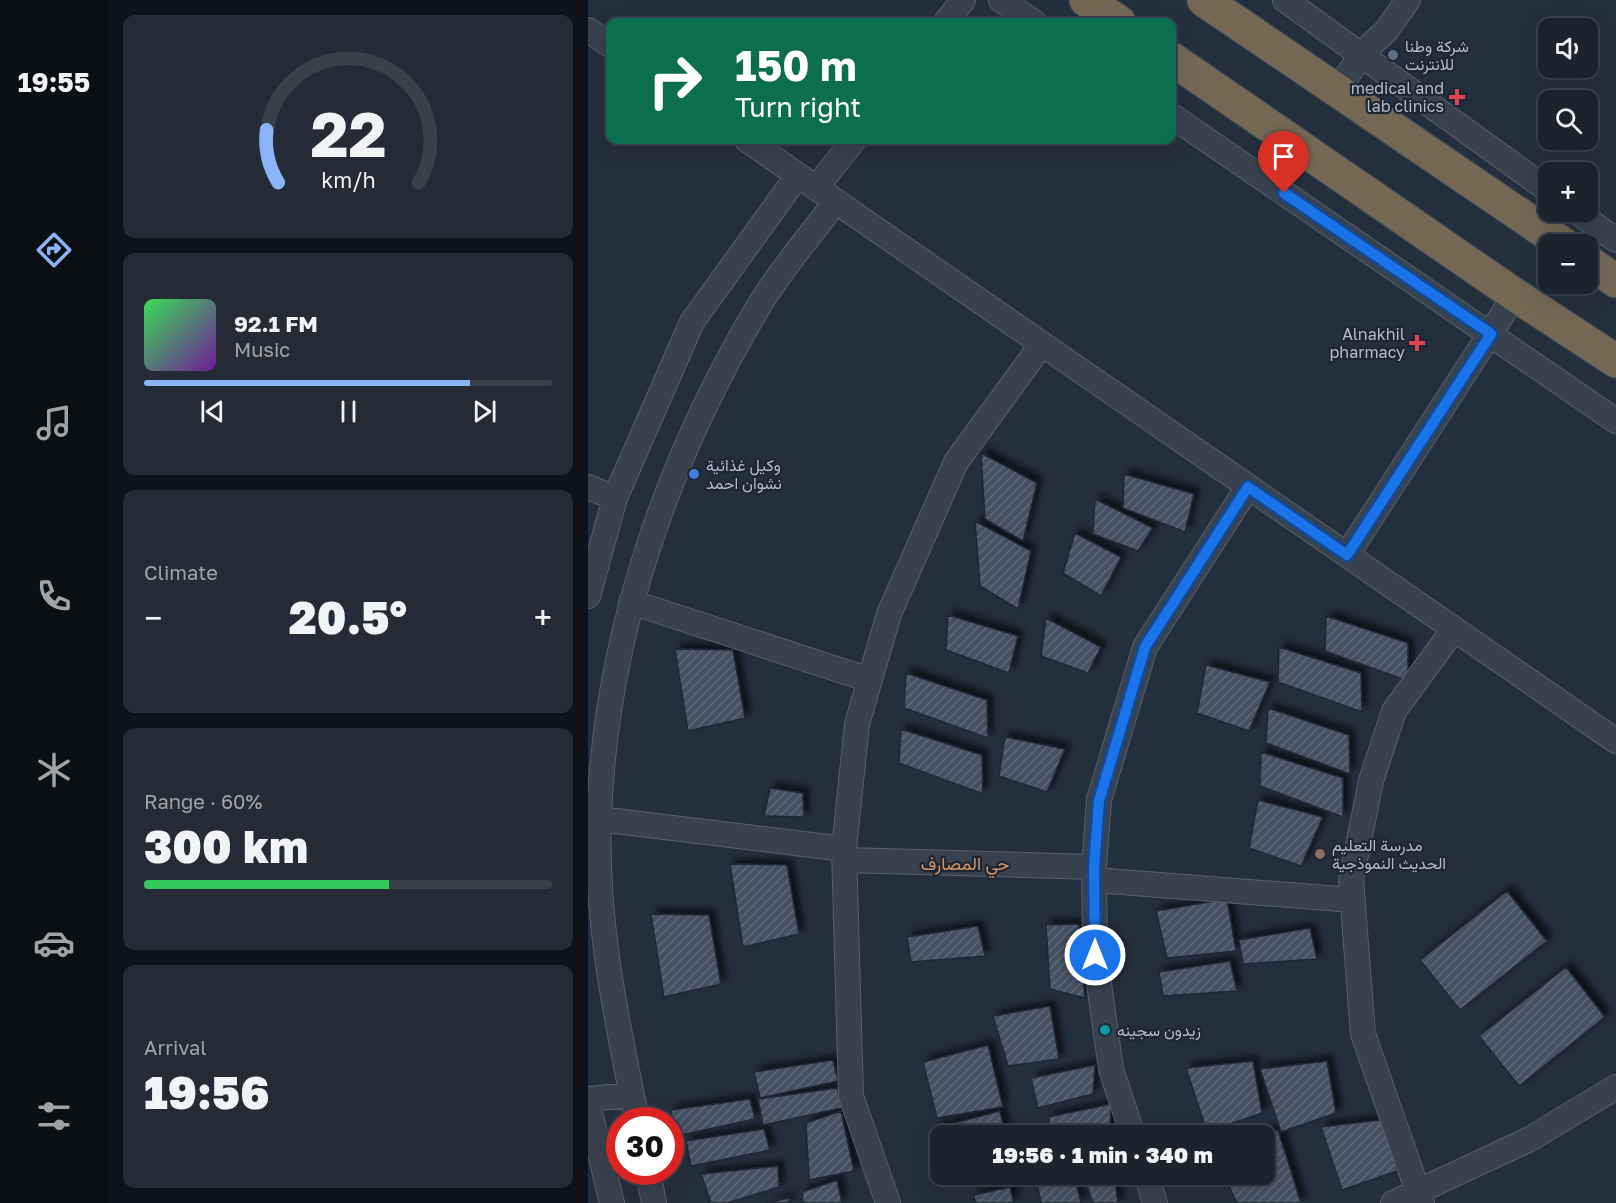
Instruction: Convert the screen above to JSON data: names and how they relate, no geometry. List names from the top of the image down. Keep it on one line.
{"districts":["حي المصارف"],"places":{"other":["شركة وطنا للانترنت","وكيل غذائية نشوان احمد","مدرسة التعليم الحديث النموذجية","زيدون سجينه"],"health":["medical and lab clinics","Alnakhil pharmacy"]},"page":{"tabs":"19:55","map_buttons":["+","−"],"turn":["150 m","Turn right"],"song":["92.1 FM","Music"],"tile":["Climate",["Range · 60%","300 km"],["Arrival","19:56"]],"heat":["−","20.5°","+"],"limit":"30","trip":"19:56 · 1 min · 340 m","gauge":["22","km/h"]}}
